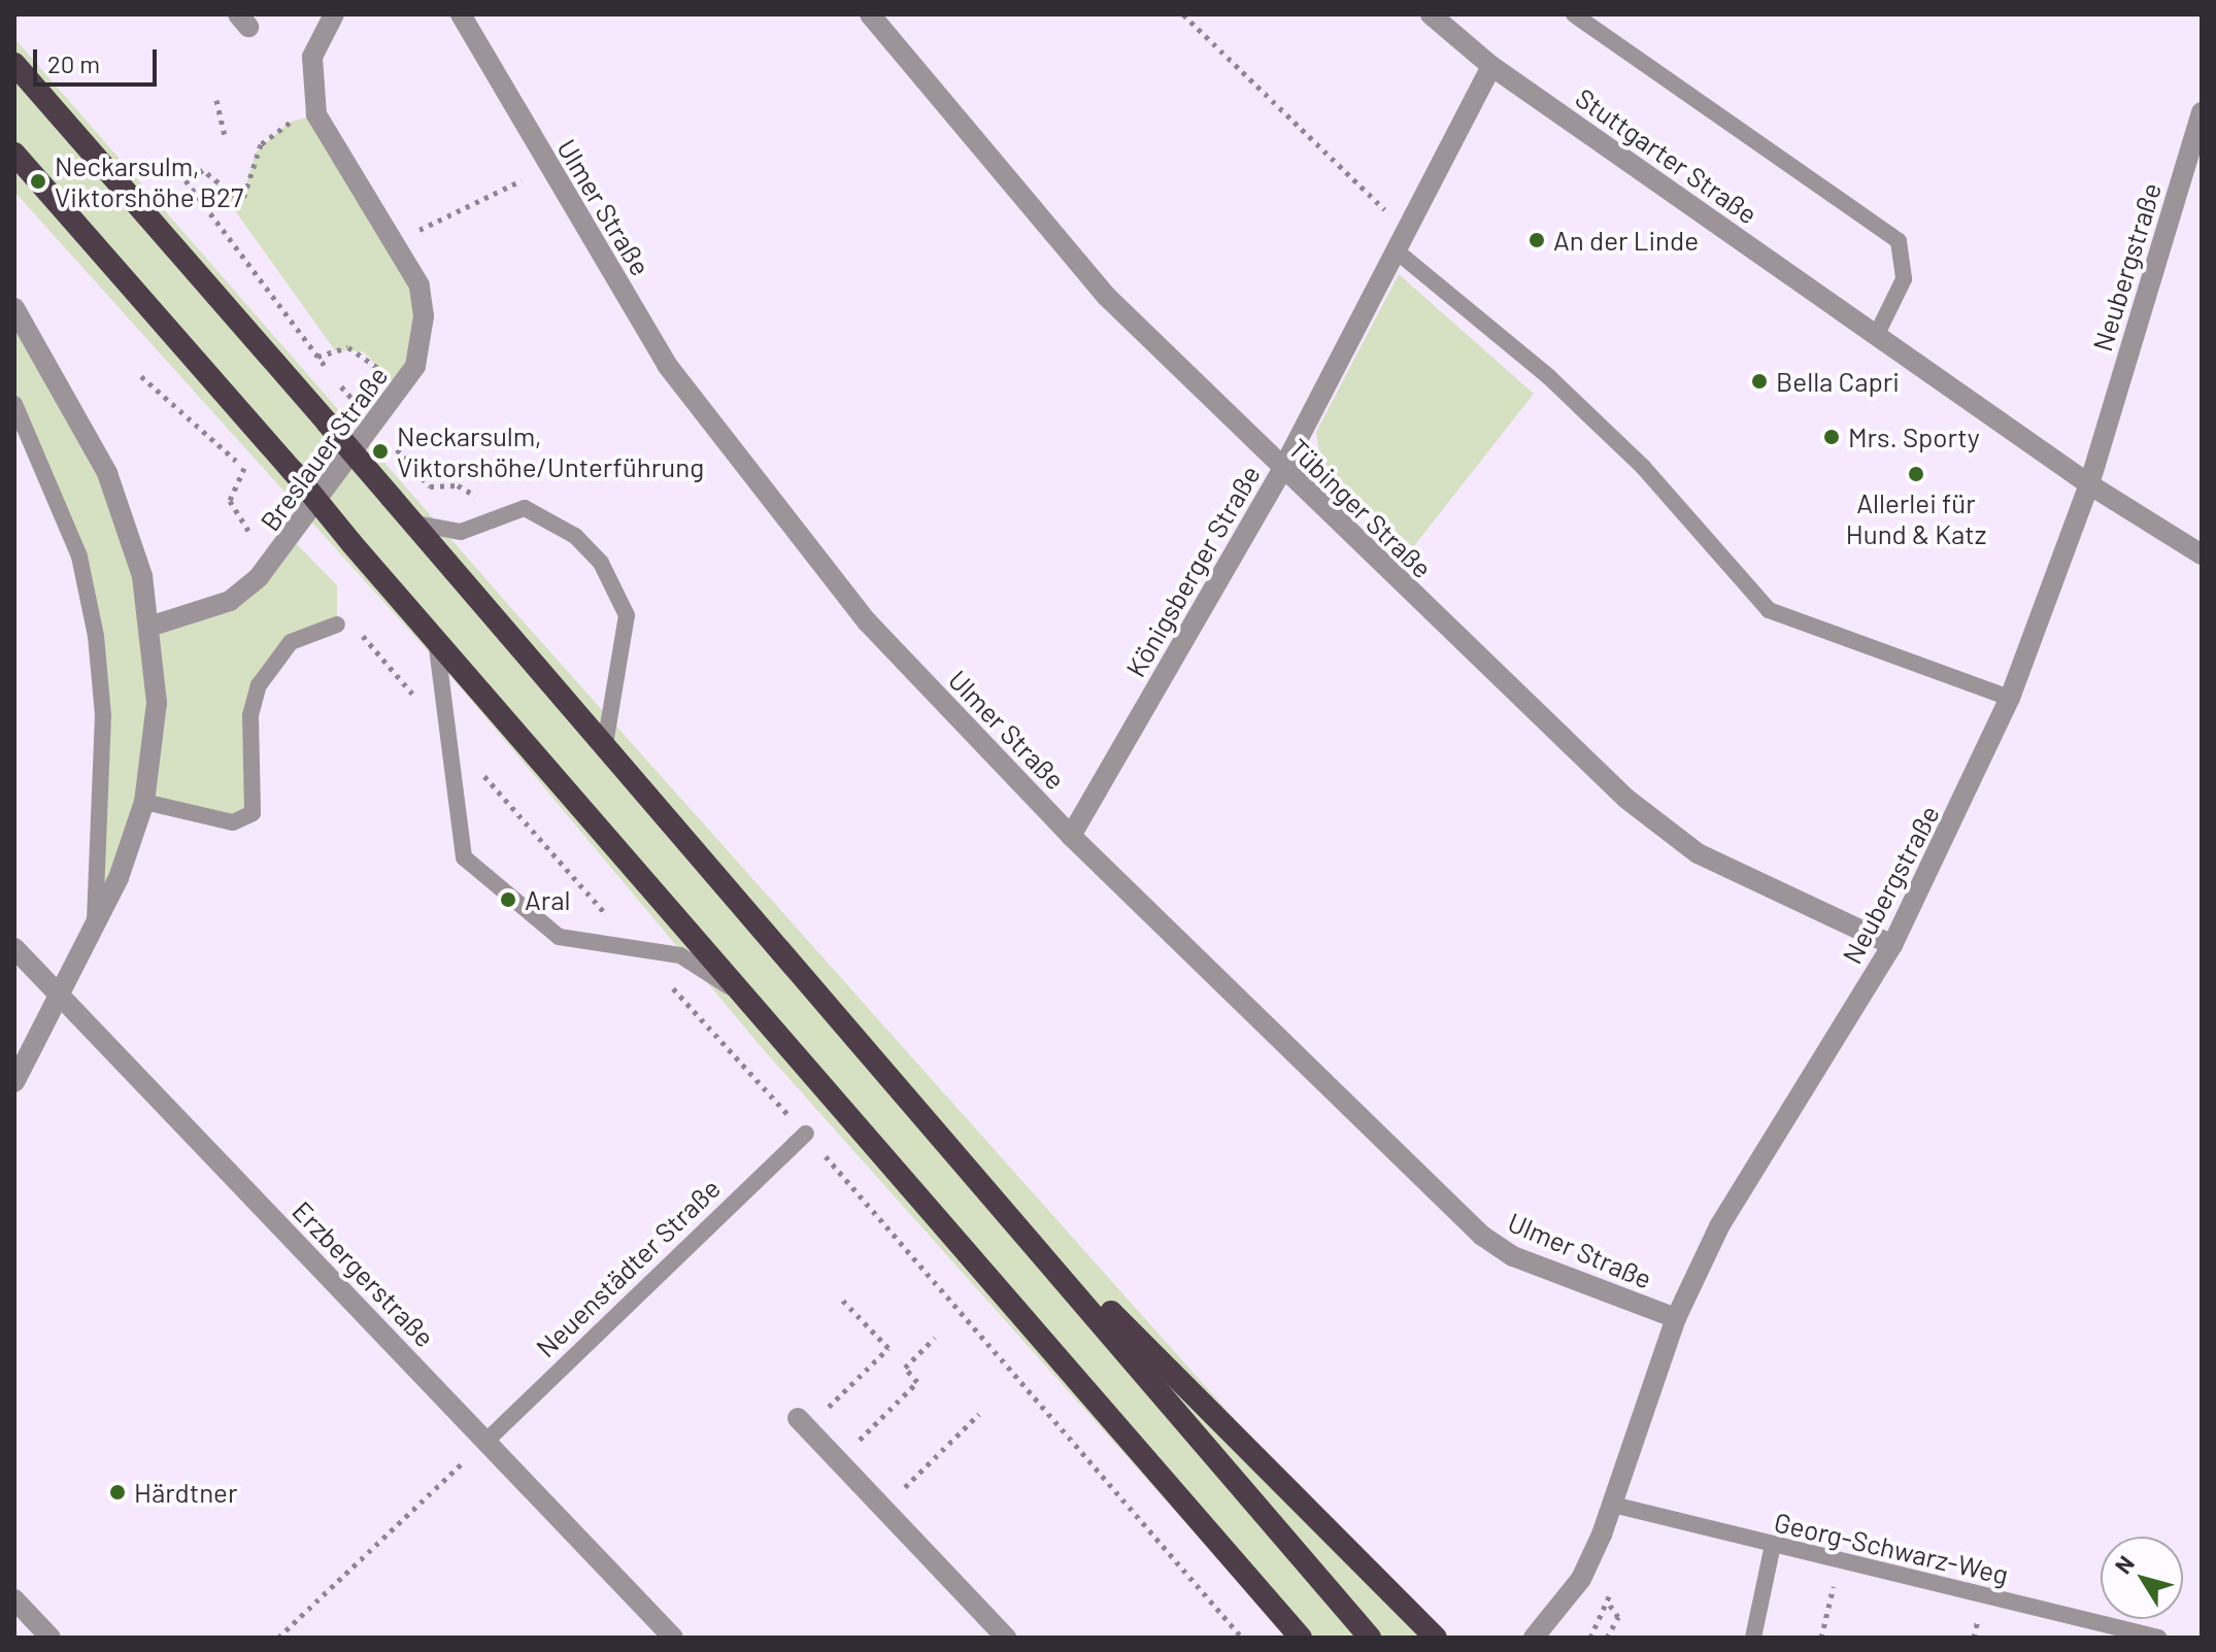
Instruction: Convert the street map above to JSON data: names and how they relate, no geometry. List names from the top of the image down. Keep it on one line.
{"streets":{"street":["Stuttgarter Straße","Ulmer Straße","Neubergstraße","Breslauer Straße","Tübinger Straße","Königsberger Straße","Erzbergerstraße"],"lane":["Neuenstädter Straße","Georg-Schwarz-Weg"]},"crossings":[["Stuttgarter Straße","Neubergstraße"],["Stuttgarter Straße","Königsberger Straße"],["Ulmer Straße","Neubergstraße"],["Ulmer Straße","Königsberger Straße"],["Neubergstraße","Tübinger Straße"],["Neubergstraße","Georg-Schwarz-Weg"],["Tübinger Straße","Königsberger Straße"],["Neuenstädter Straße","Erzbergerstraße"]],"places":["Neckarsulm, Viktorshöhe B27","An der Linde","Bella Capri","Mrs. Sporty","Neckarsulm, Viktorshöhe/Unterführung","Allerlei für Hund & Katz","Aral","Härdtner"],"scale_bar":"20 m","north":"top left"}
